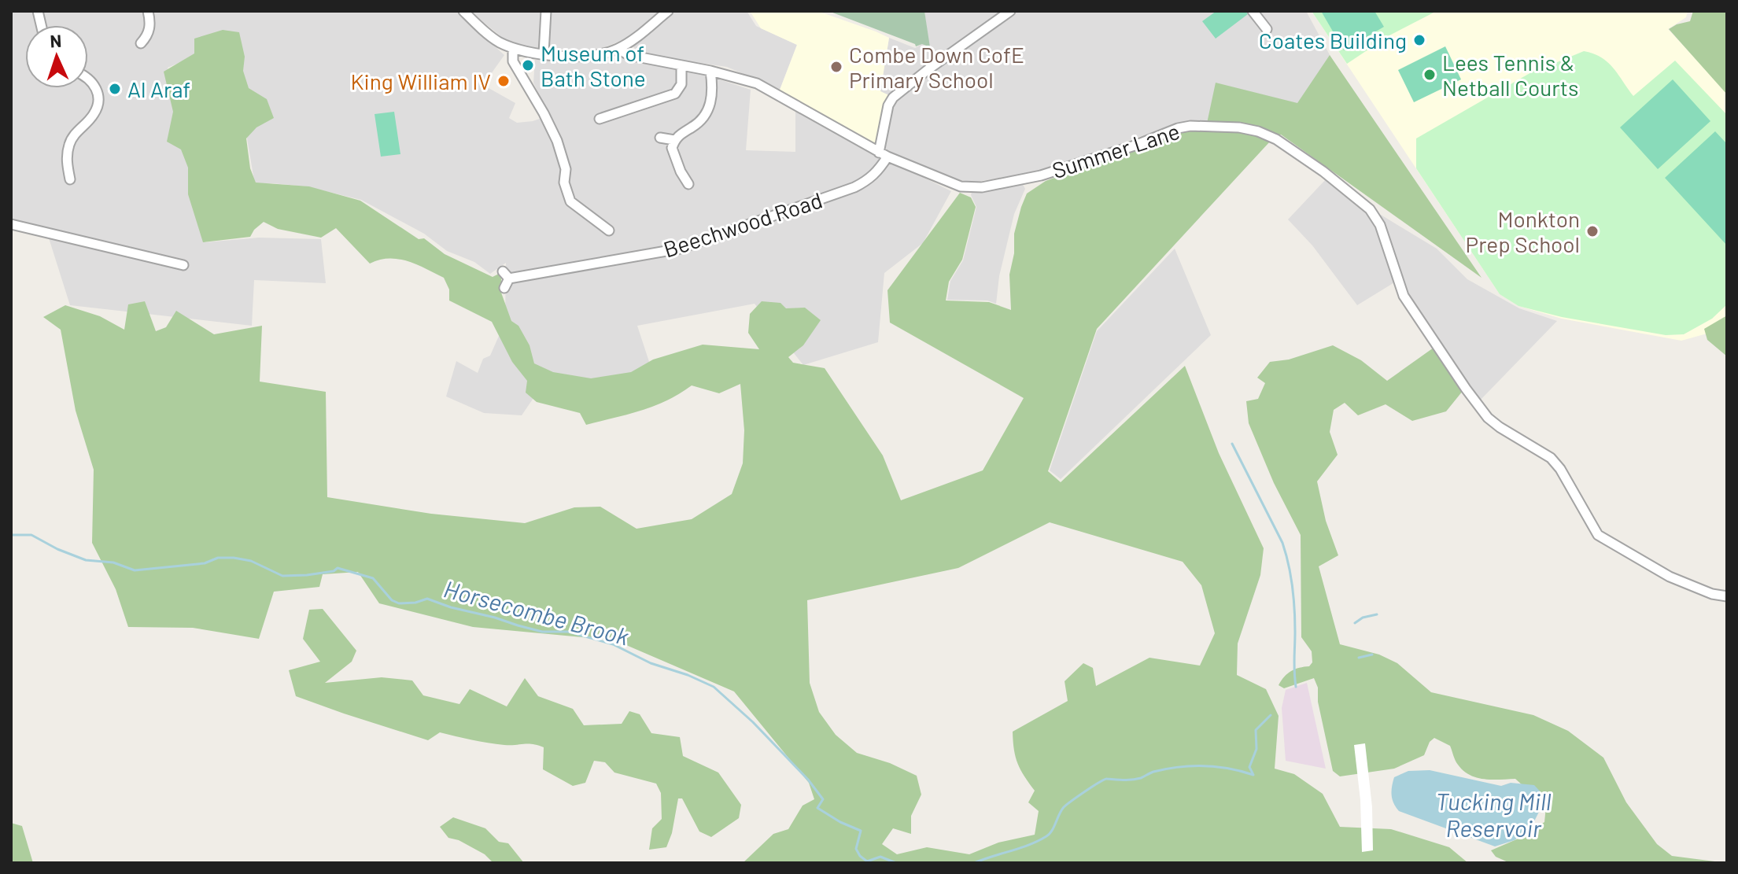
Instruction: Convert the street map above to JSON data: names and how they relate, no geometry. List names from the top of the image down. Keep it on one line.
{"streets":{"street":["Summer Lane","Beechwood Road"]},"crossings":[["Summer Lane","Beechwood Road"]],"water":["Horsecombe Brook","Tucking Mill Reservoir"],"places":["Coates Building","Museum of Bath Stone","Combe Down CofE Primary School","Lees Tennis & Netball Courts","King William IV","Al Araf","Monkton Prep School"],"north":"top"}
